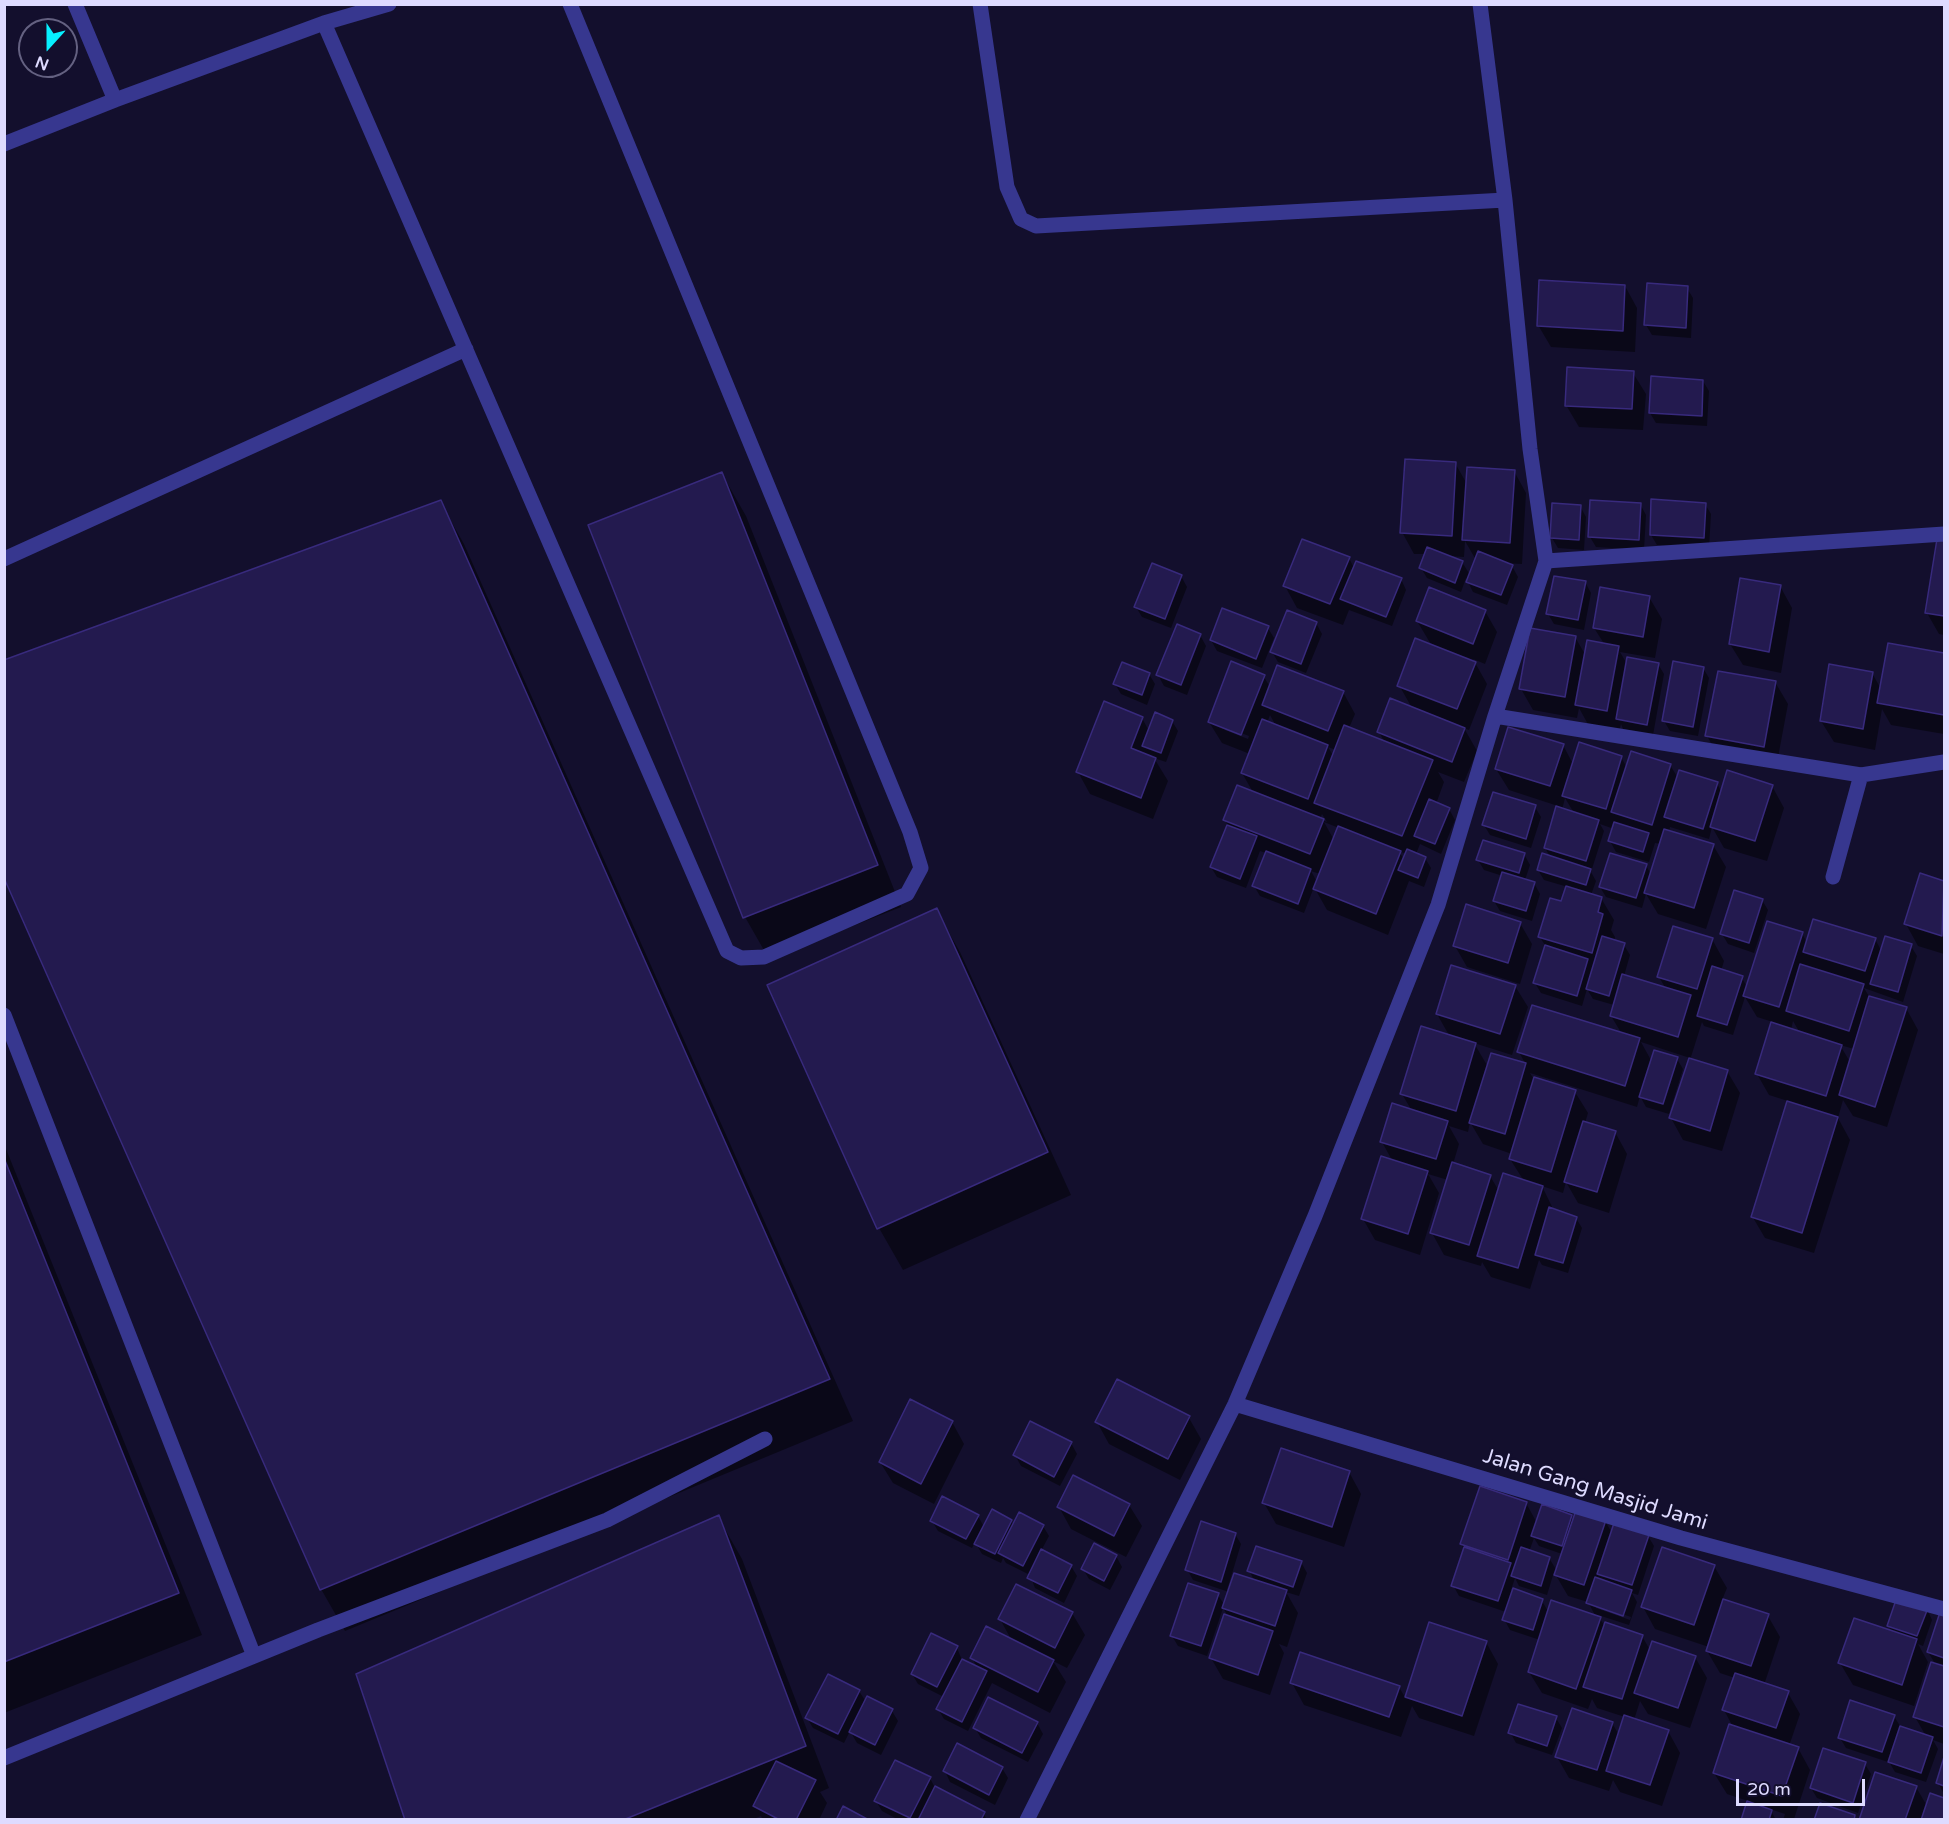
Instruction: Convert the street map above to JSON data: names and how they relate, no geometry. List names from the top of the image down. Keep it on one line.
{"streets":{"street":["Jalan Gang Masjid Jami"]},"scale_bar":"20 m","north":"bottom"}
